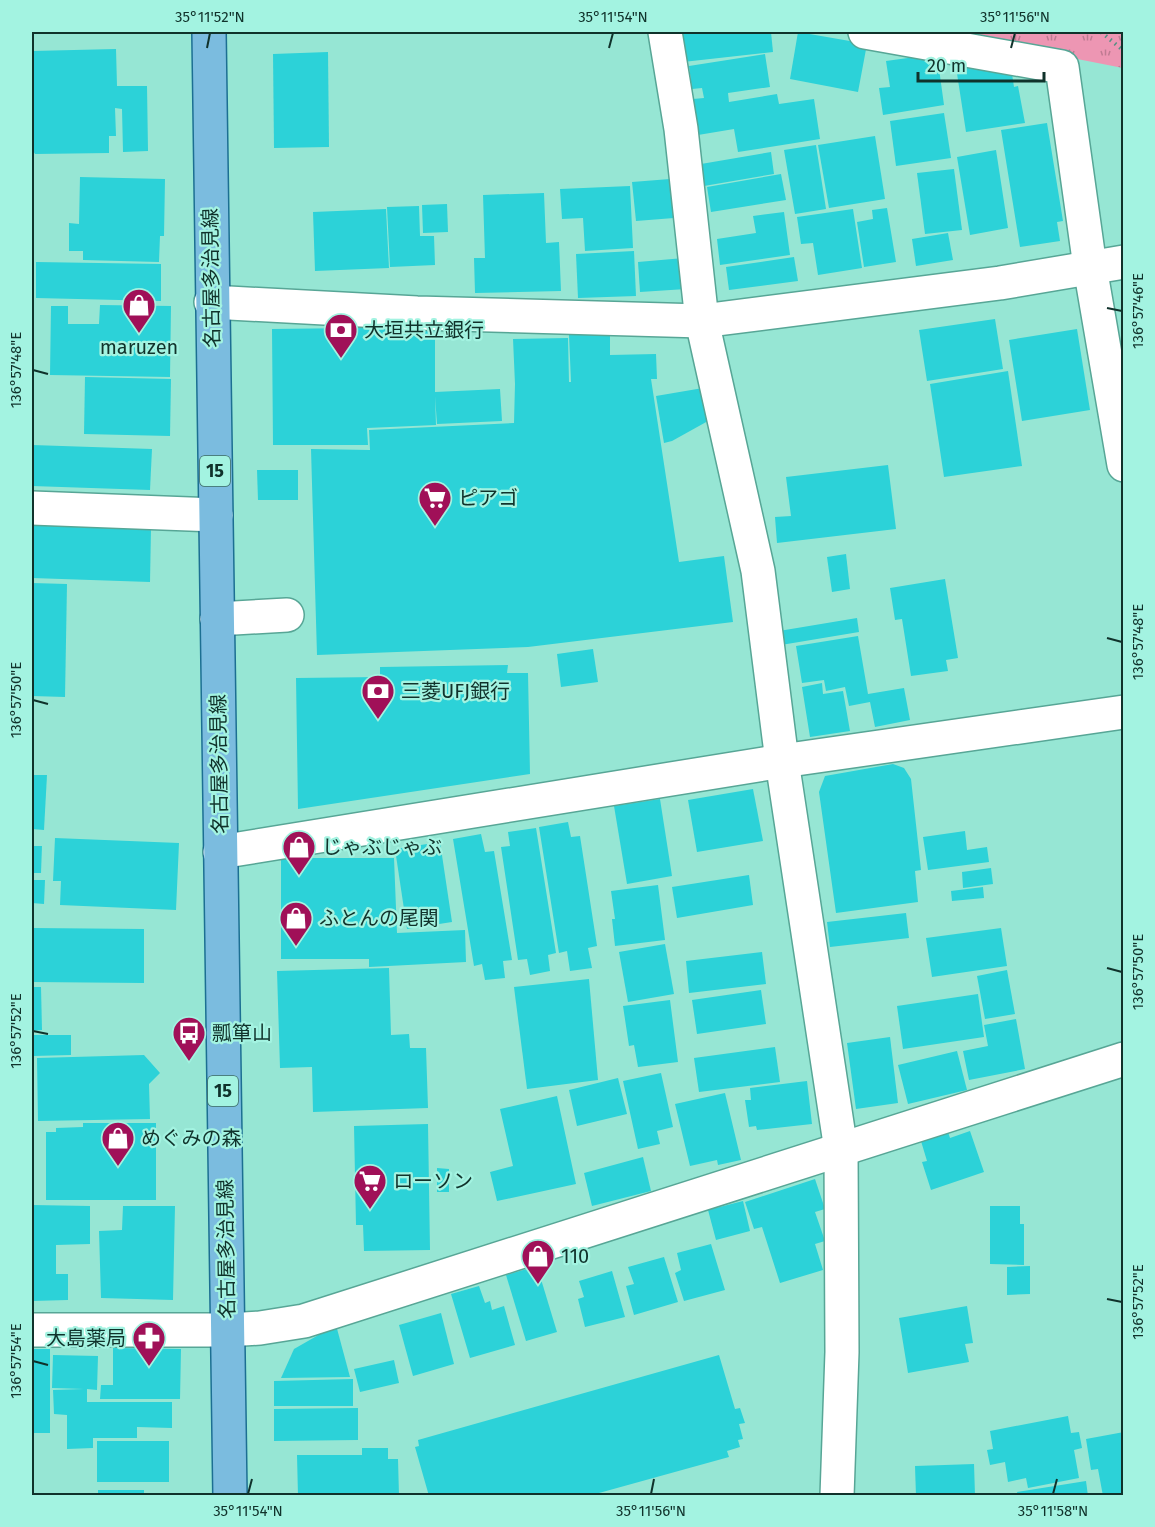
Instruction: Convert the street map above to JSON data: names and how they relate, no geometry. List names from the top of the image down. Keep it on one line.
{"streets":{"main road":["名古屋多治見線","15"]},"places":{"shop":["maruzen","じゃぶじゃぶ","ふとんの尾関","めぐみの森","110"],"bank":["大垣共立銀行","三菱UFJ銀行"],"supermarket":["ピアゴ","ローソン"],"bus stop":["瓢箪山"],"pharmacy":["大島薬局"]},"scale_bar":"20 m","coordinates":["35°11'52\"N","35°11'54\"N","35°11'56\"N","136°57'46\"E","136°57'48\"E","136°57'50\"E","136°57'52\"E","136°57'54\"E","35°11'58\"N"]}
